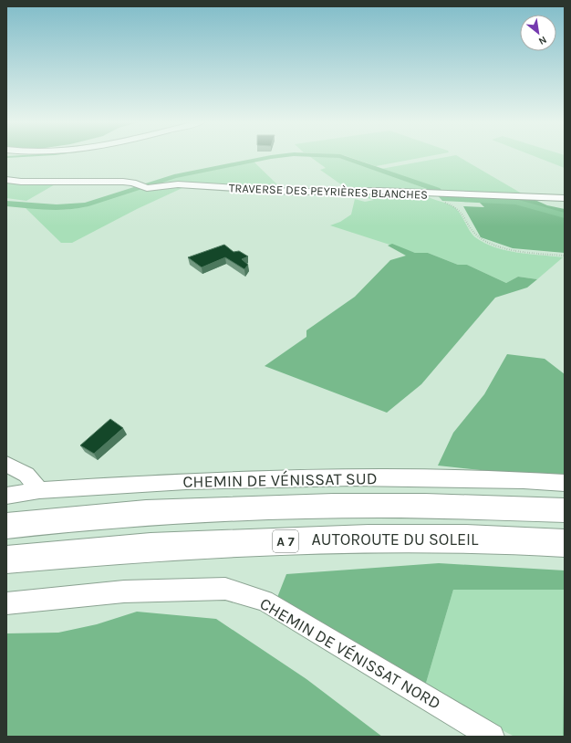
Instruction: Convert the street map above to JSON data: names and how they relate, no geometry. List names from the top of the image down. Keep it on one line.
{"streets":{"highway":["AUTOROUTE DU SOLEIL","A 7"],"street":["TRAVERSE DES PEYRIÈRES BLANCHES","CHEMIN DE VÉNISSAT SUD","CHEMIN DE VÉNISSAT NORD"]},"north":"bottom right"}
